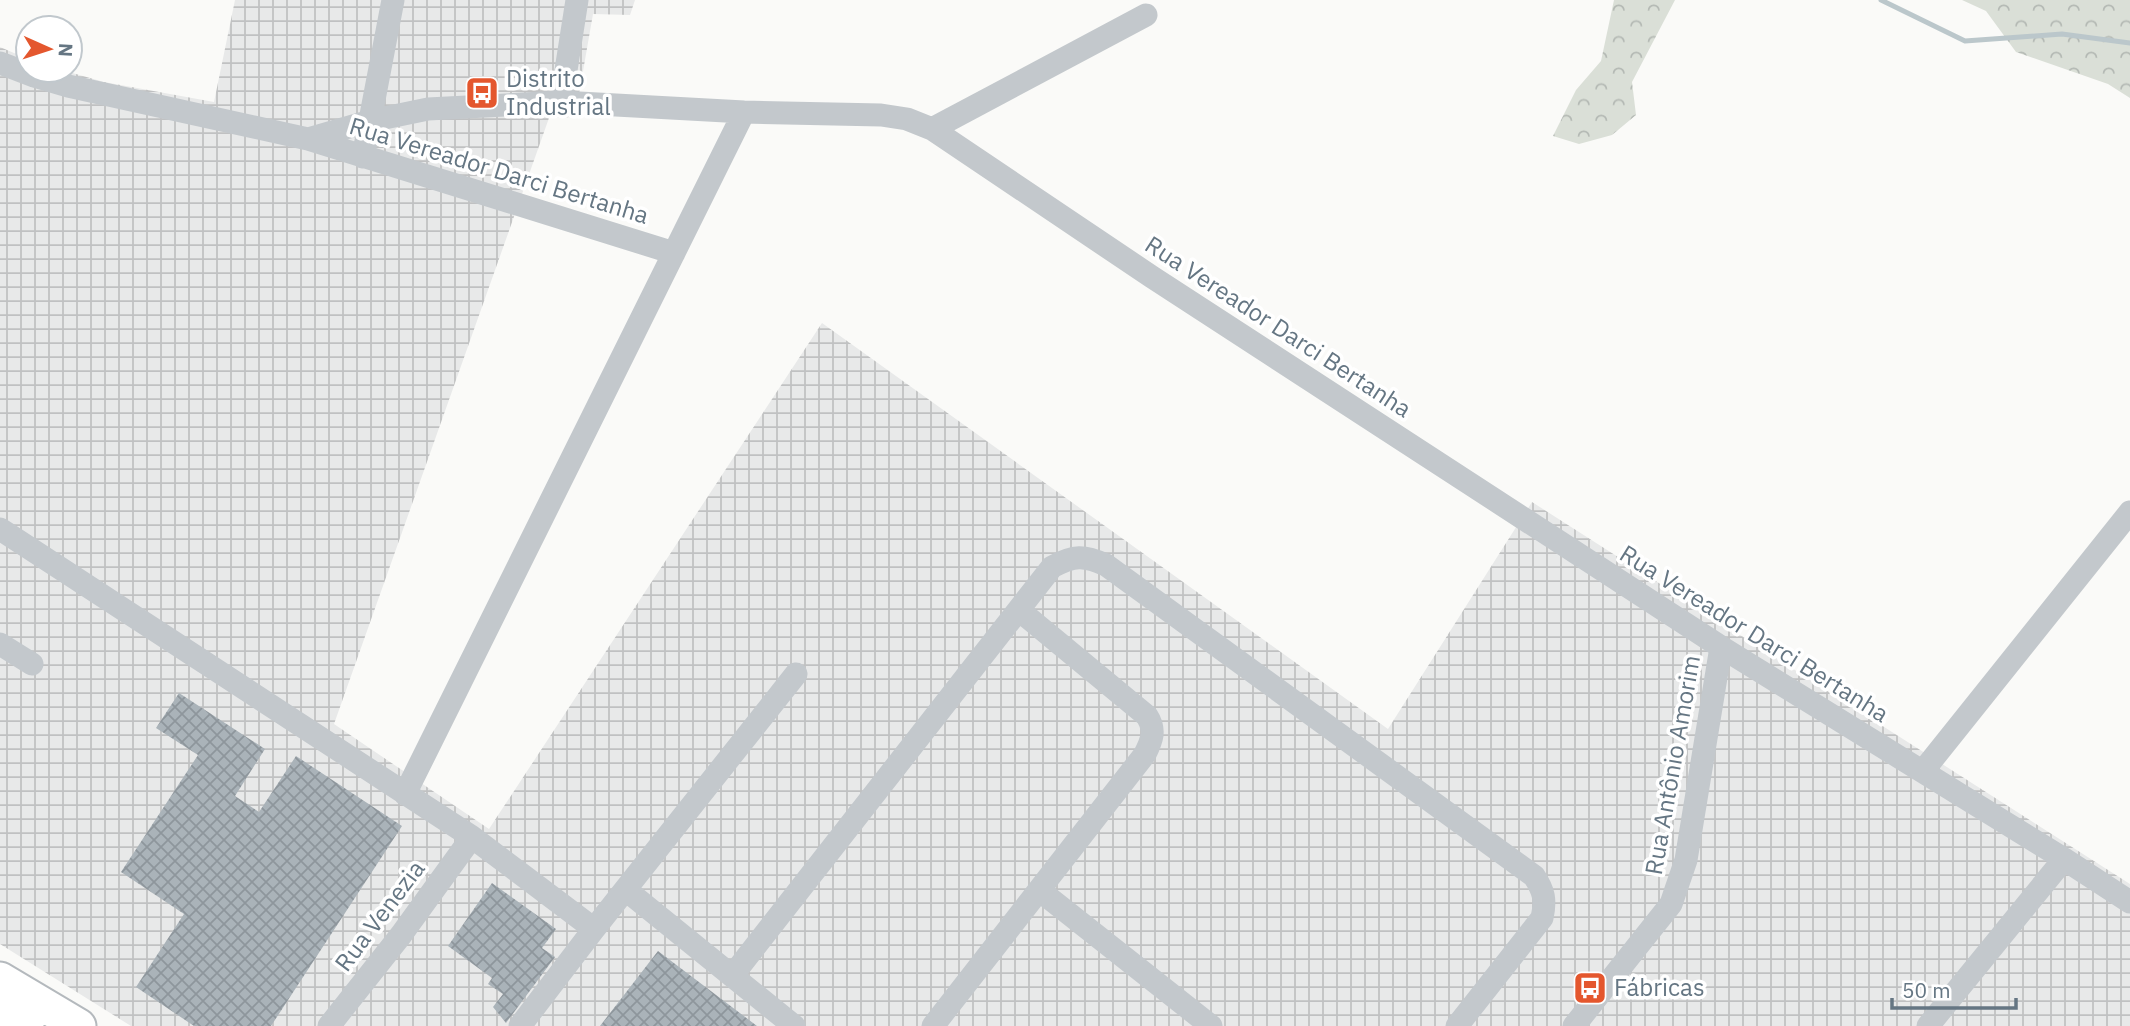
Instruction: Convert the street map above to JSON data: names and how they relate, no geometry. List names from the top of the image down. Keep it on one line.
{"streets":{"street":["Rua Vereador Darci Bertanha","Rua Antônio Amorim","Rua Venezia"]},"crossings":[["Rua Vereador Darci Bertanha","Rua Antônio Amorim"]],"places":{"bus stop":["Distrito Industrial","Fábricas"]},"scale_bar":"50 m","north":"right"}
